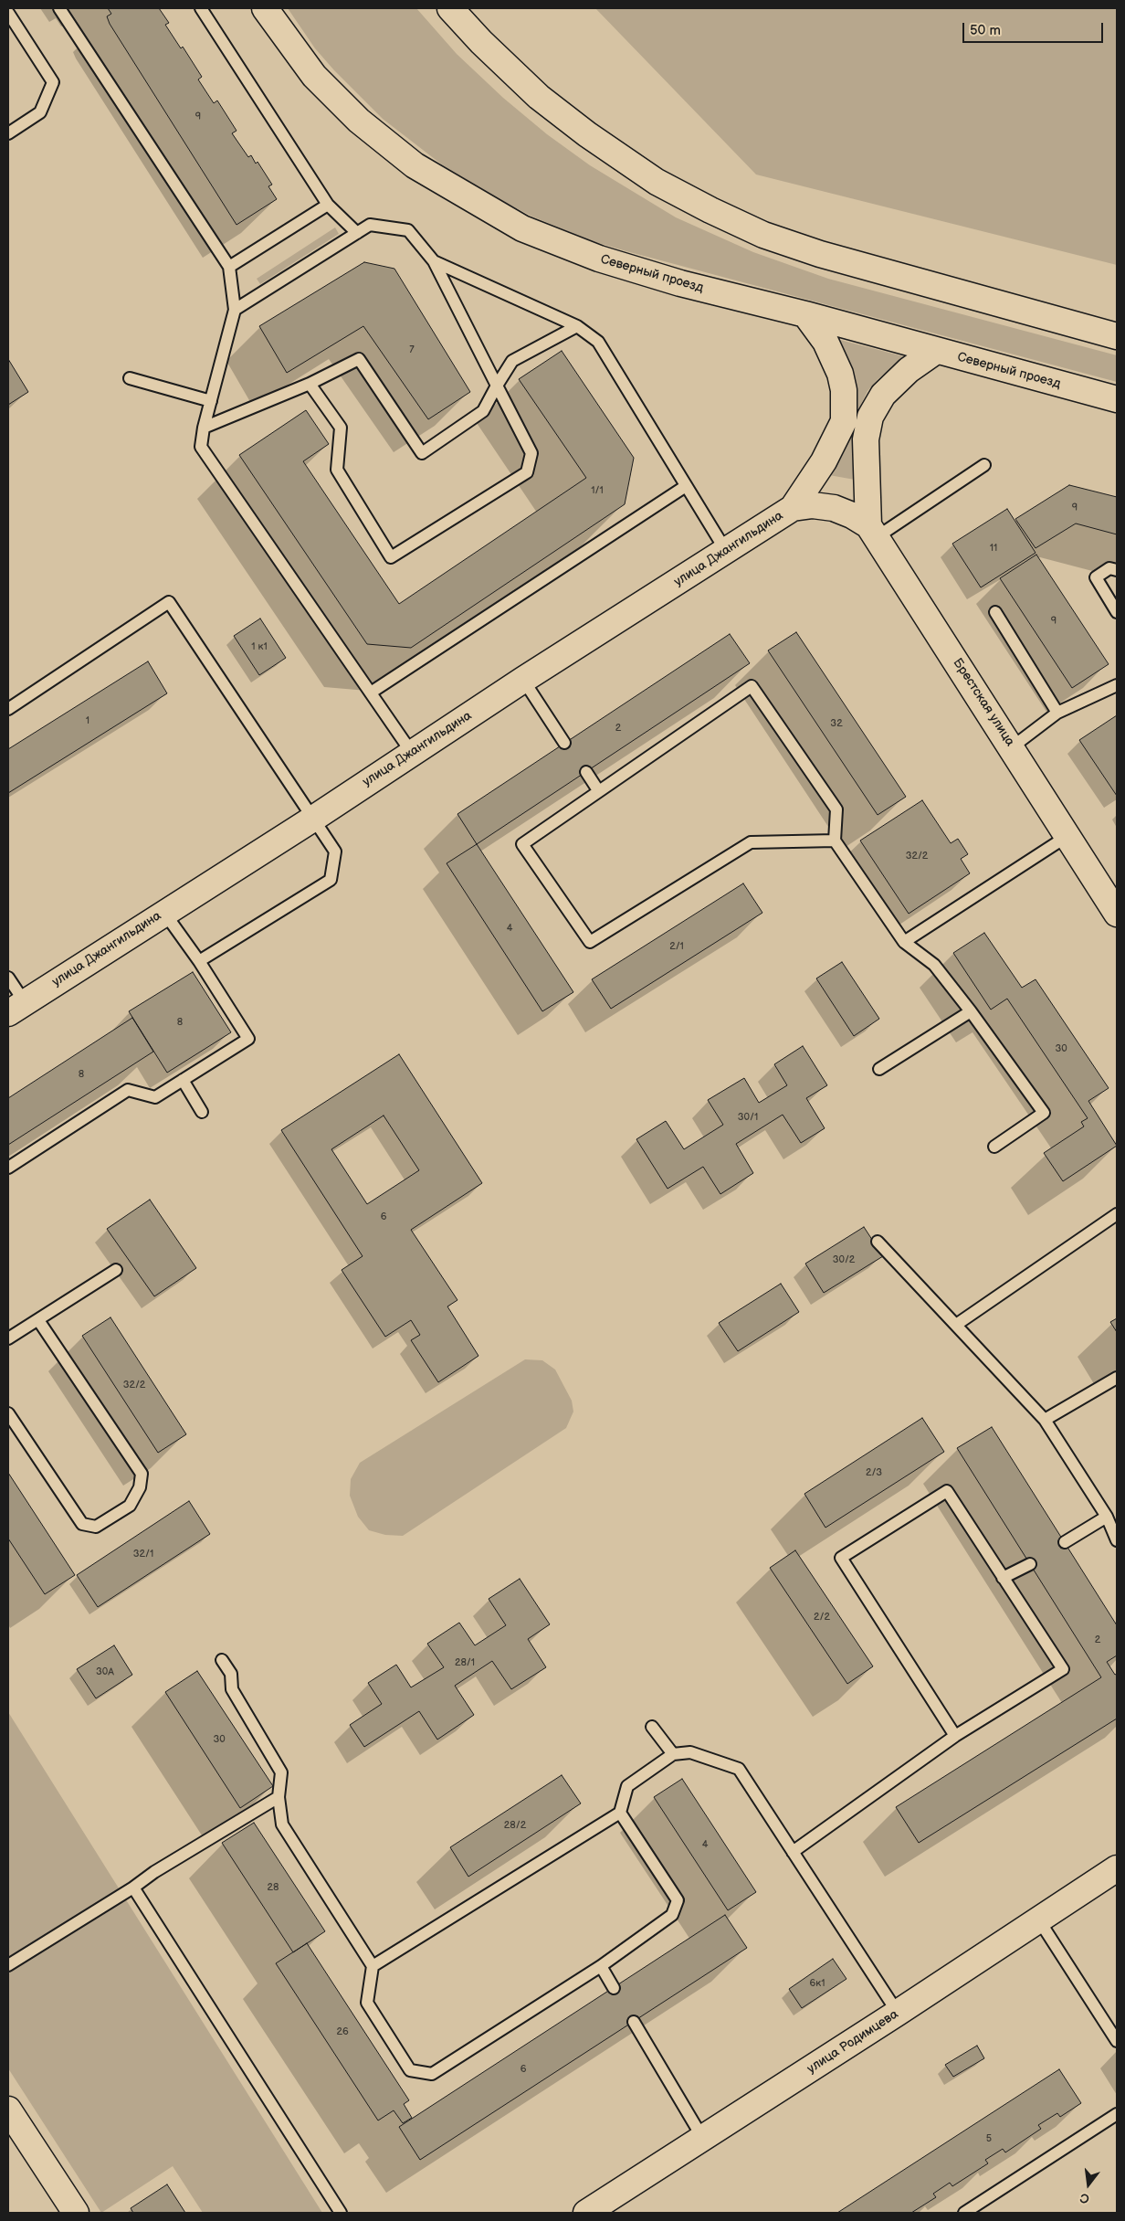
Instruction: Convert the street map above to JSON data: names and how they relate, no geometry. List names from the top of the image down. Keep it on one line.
{"streets":{"main road":["Северный проезд","улица Джангильдина","Брестская улица","улица Родимцева"]},"crossings":[["улица Джангильдина","Брестская улица"]],"house_numbers":["9","7","1/1","9","11","9","1 к1","1","32","2","32/2","4","2/1","8","30","8","30/1","6","30/2","32/2","2/3","32/1","2/2","2","28/1","30А","30","28/2","4","28","6к1","26","6","5"],"scale_bar":"50 m","north":"bottom"}
